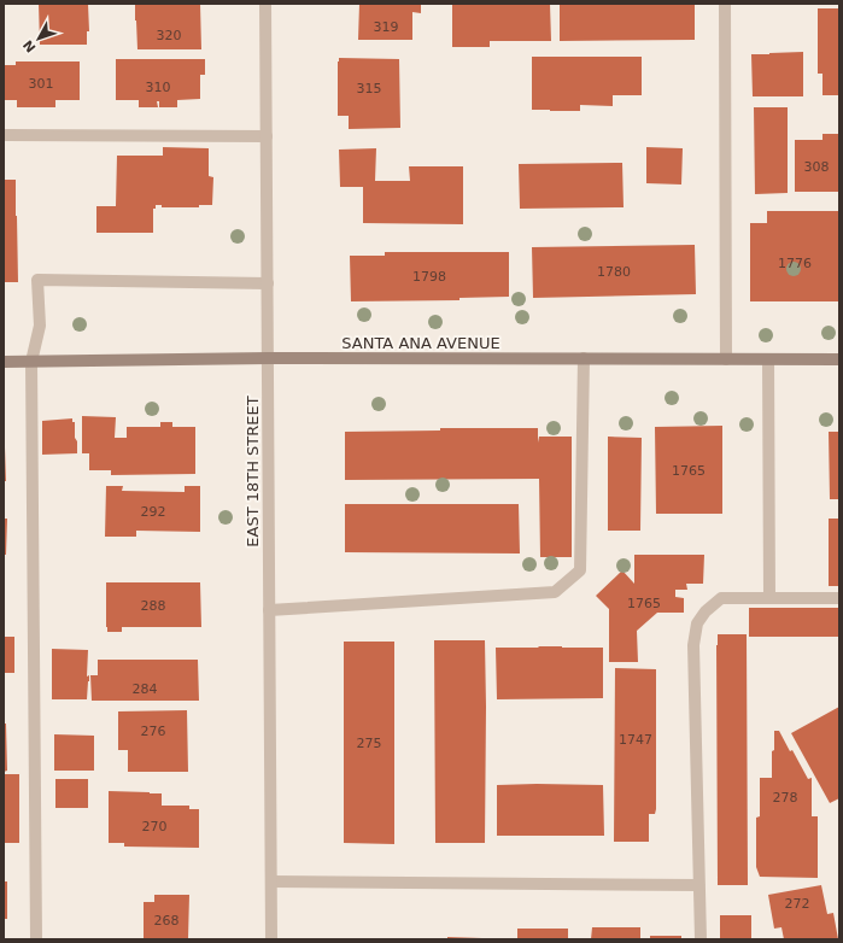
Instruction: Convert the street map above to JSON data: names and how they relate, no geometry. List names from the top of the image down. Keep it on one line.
{"streets":{"street":["SANTA ANA AVENUE","EAST 18TH STREET"]},"crossings":[["SANTA ANA AVENUE","EAST 18TH STREET"]],"house_numbers":["319","320","301","310","315","308","1776","1780","1798","1765","292","1765","288","284","276","1747","275","278","270","272","268"],"north":"bottom left"}
